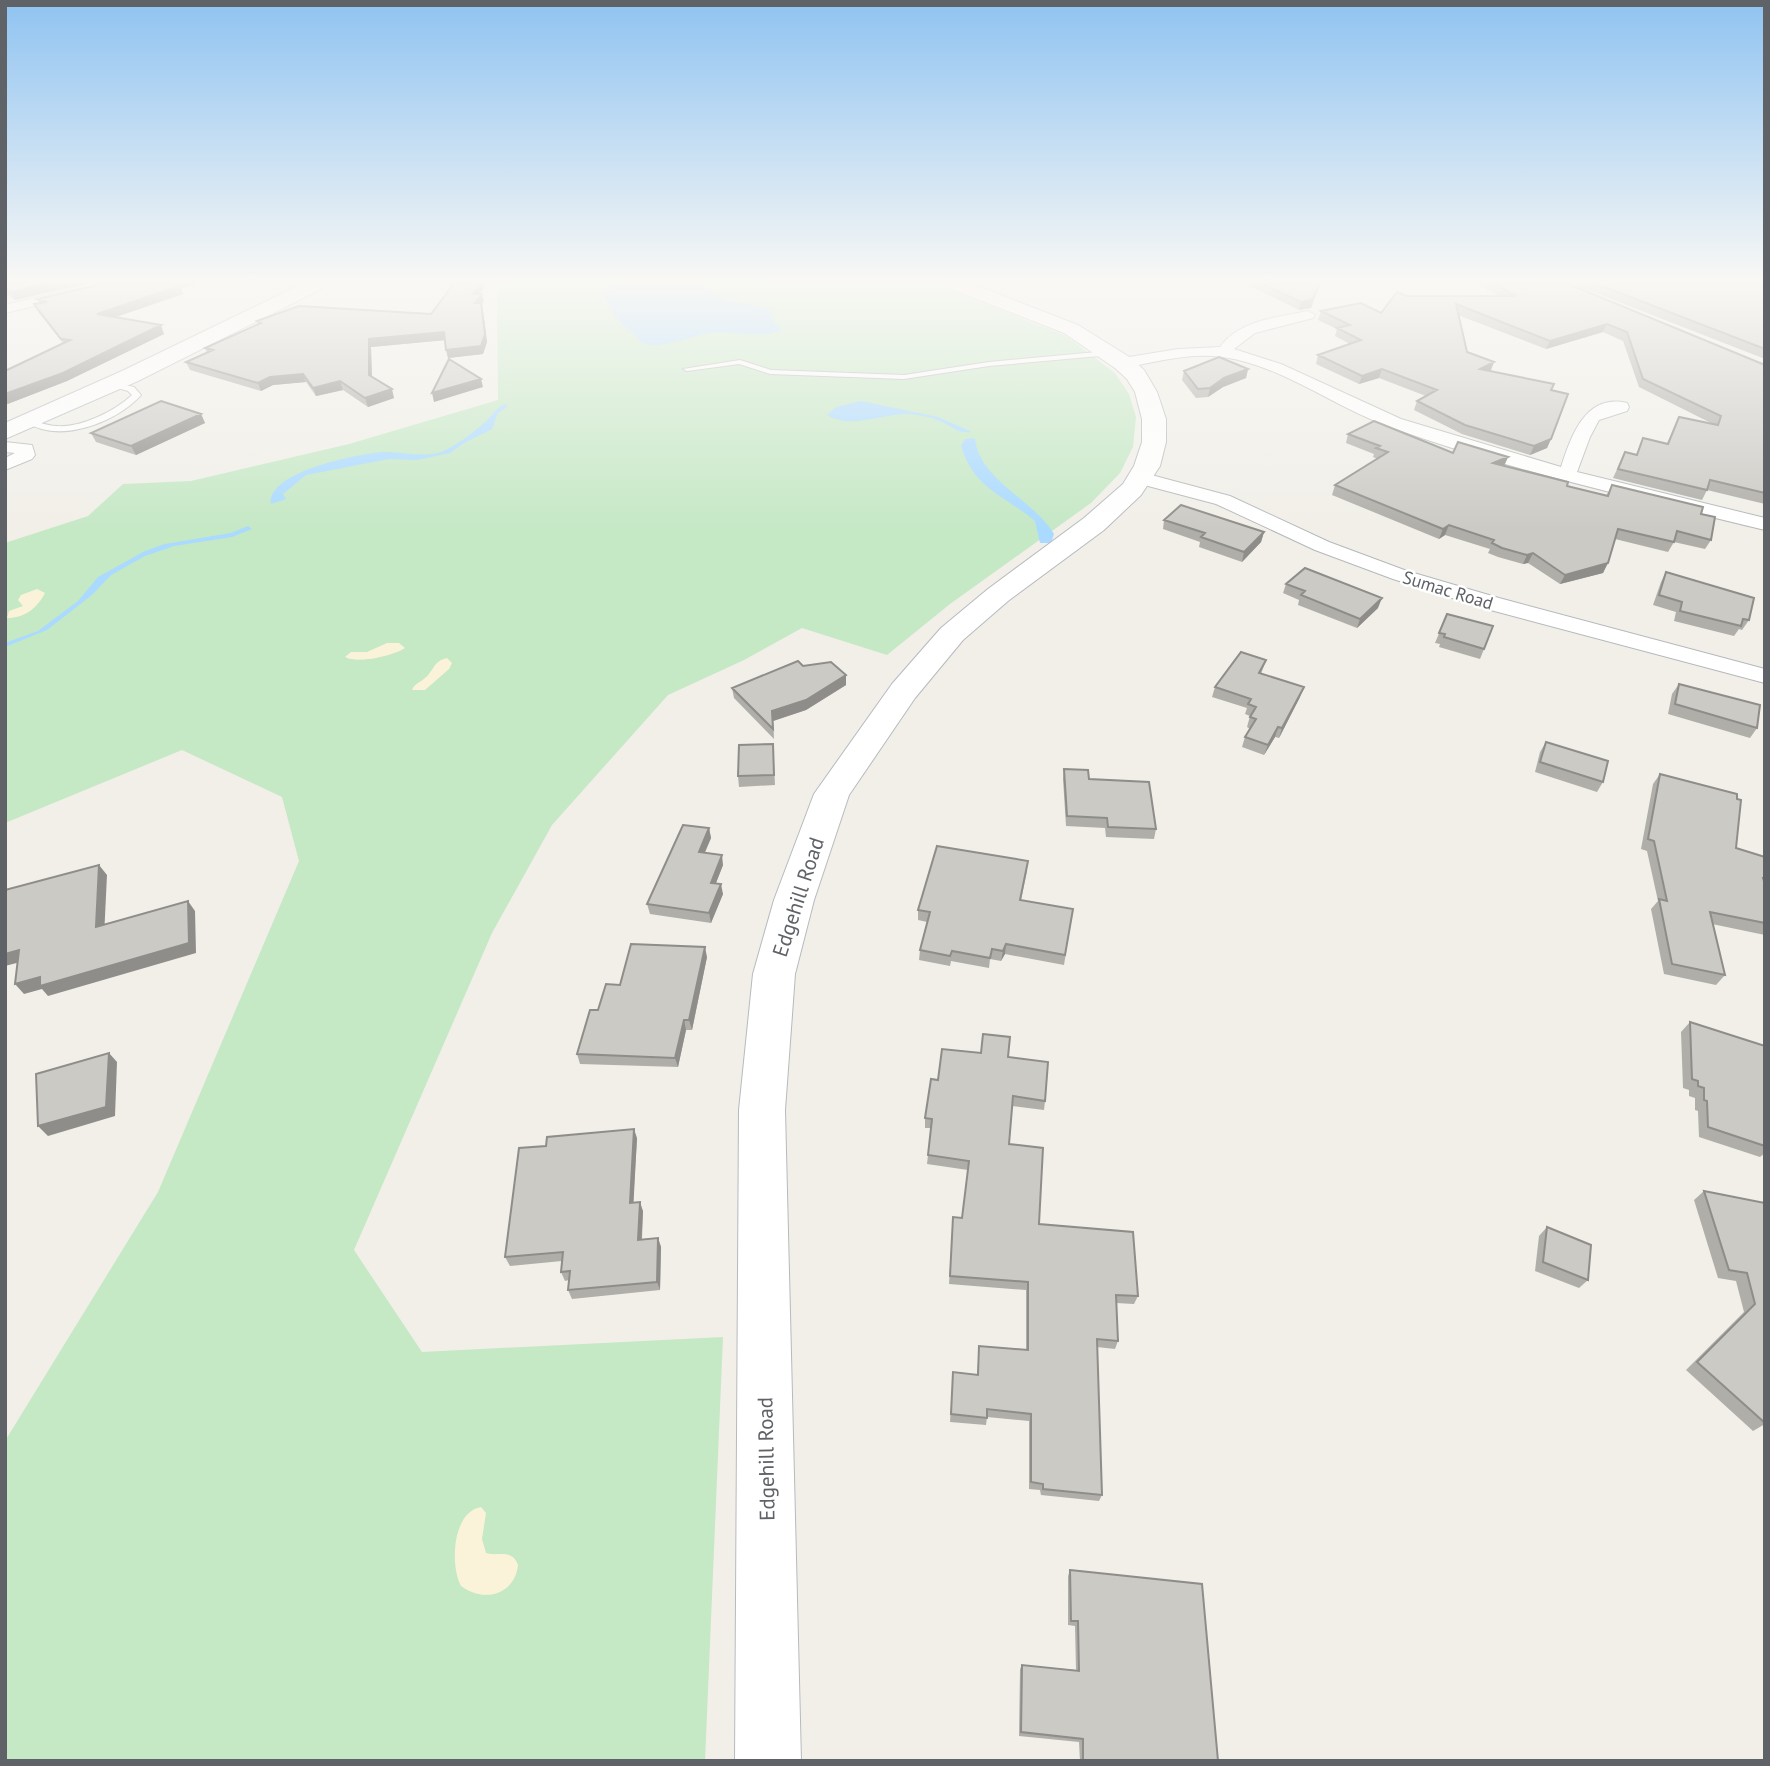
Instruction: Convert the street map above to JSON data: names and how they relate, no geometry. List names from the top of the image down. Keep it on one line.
{"streets":{"street":["Sumac Road","Edgehill Road"]},"crossings":[["Sumac Road","Edgehill Road"]]}
